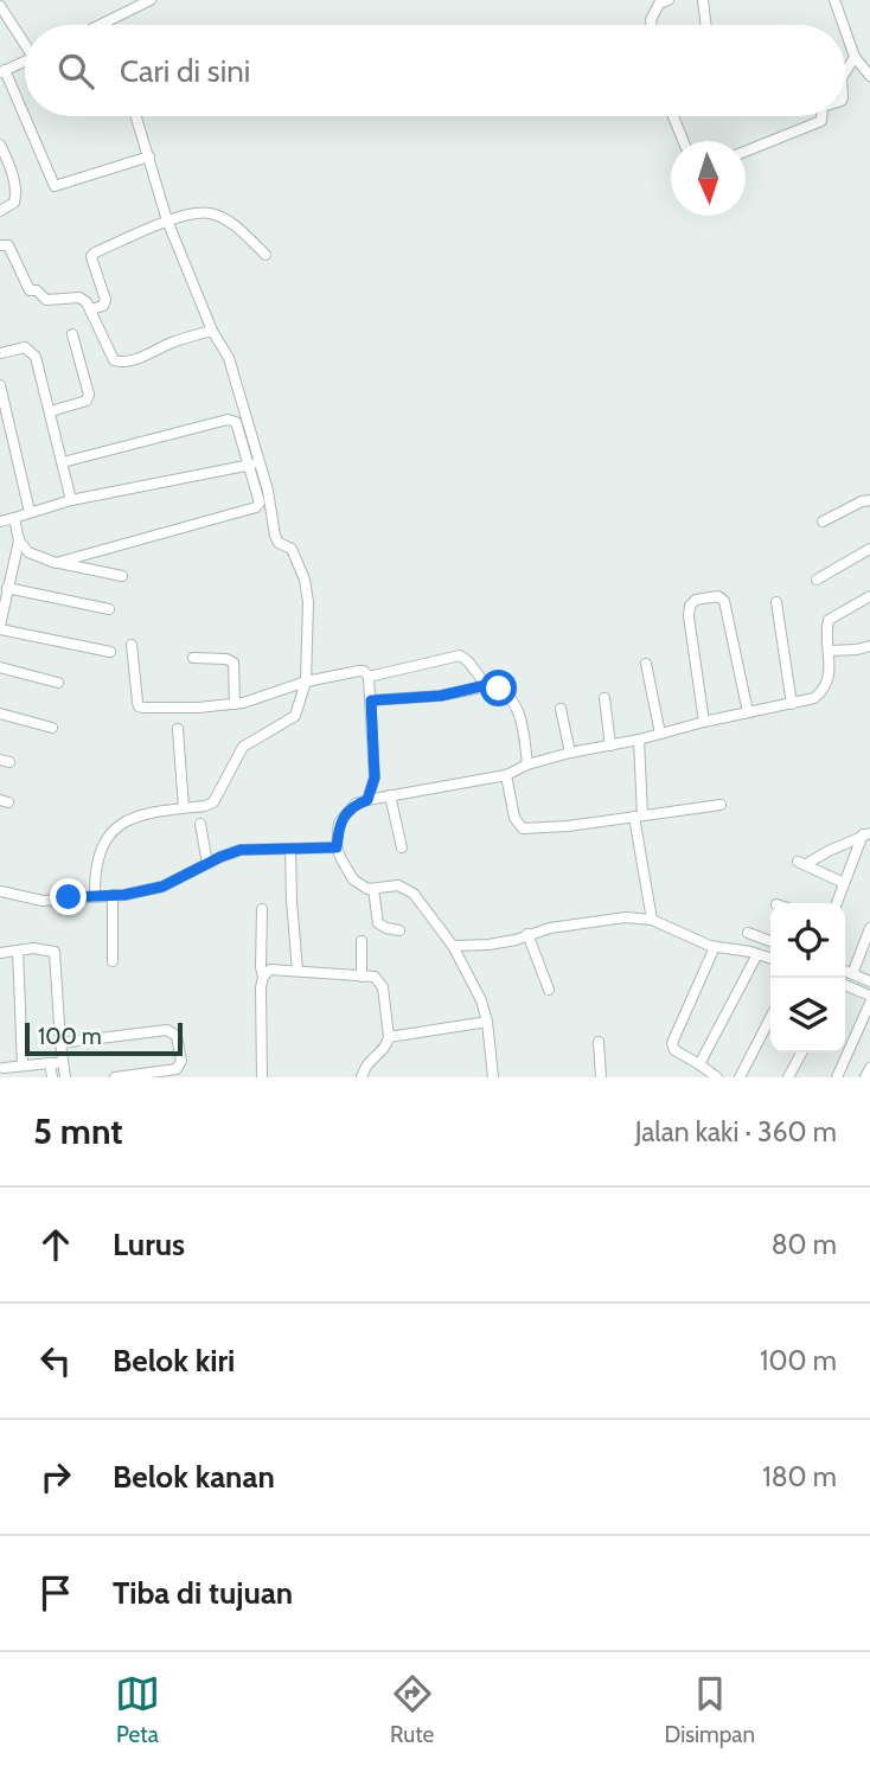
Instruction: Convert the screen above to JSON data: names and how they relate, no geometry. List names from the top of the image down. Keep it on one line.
{"scale_bar":"100 m","north":"bottom","page":{"search":"Cari di sini","scale":"100 m","heading":["5 mnt","Jalan kaki · 360 m"],"list":[["Lurus","80 m"],["Belok kiri","100 m"],["Belok kanan","180 m"],"Tiba di tujuan"],"nav":["Peta","Rute","Disimpan"]}}
